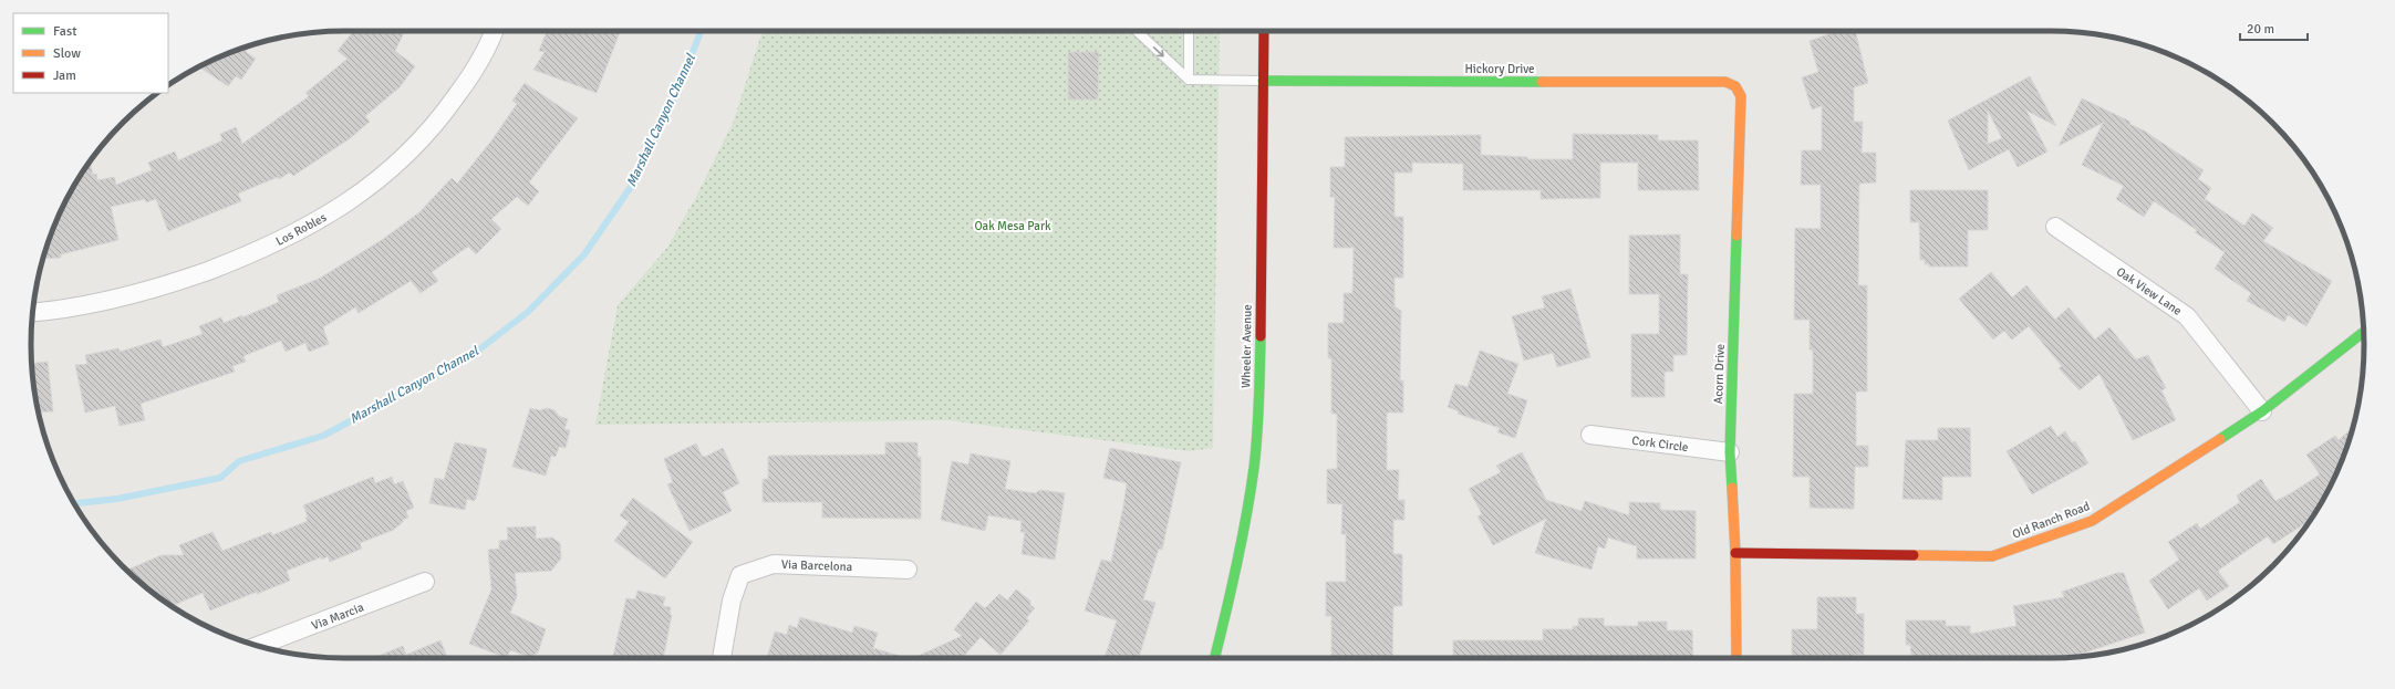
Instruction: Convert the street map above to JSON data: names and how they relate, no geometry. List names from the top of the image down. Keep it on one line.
{"streets":{"street":["Hickory Drive","Los Robles","Oak View Lane","Wheeler Avenue","Acorn Drive","Cork Circle","Old Ranch Road","Via Barcelona","Via Marcia"]},"crossings":[["Hickory Drive","Wheeler Avenue"],["Hickory Drive","Acorn Drive"],["Oak View Lane","Old Ranch Road"],["Acorn Drive","Cork Circle"],["Acorn Drive","Old Ranch Road"]],"water":["Marshall Canyon Channel"],"parks":["Oak Mesa Park"],"legend":["Fast","Slow","Jam"],"scale_bar":"20 m"}
